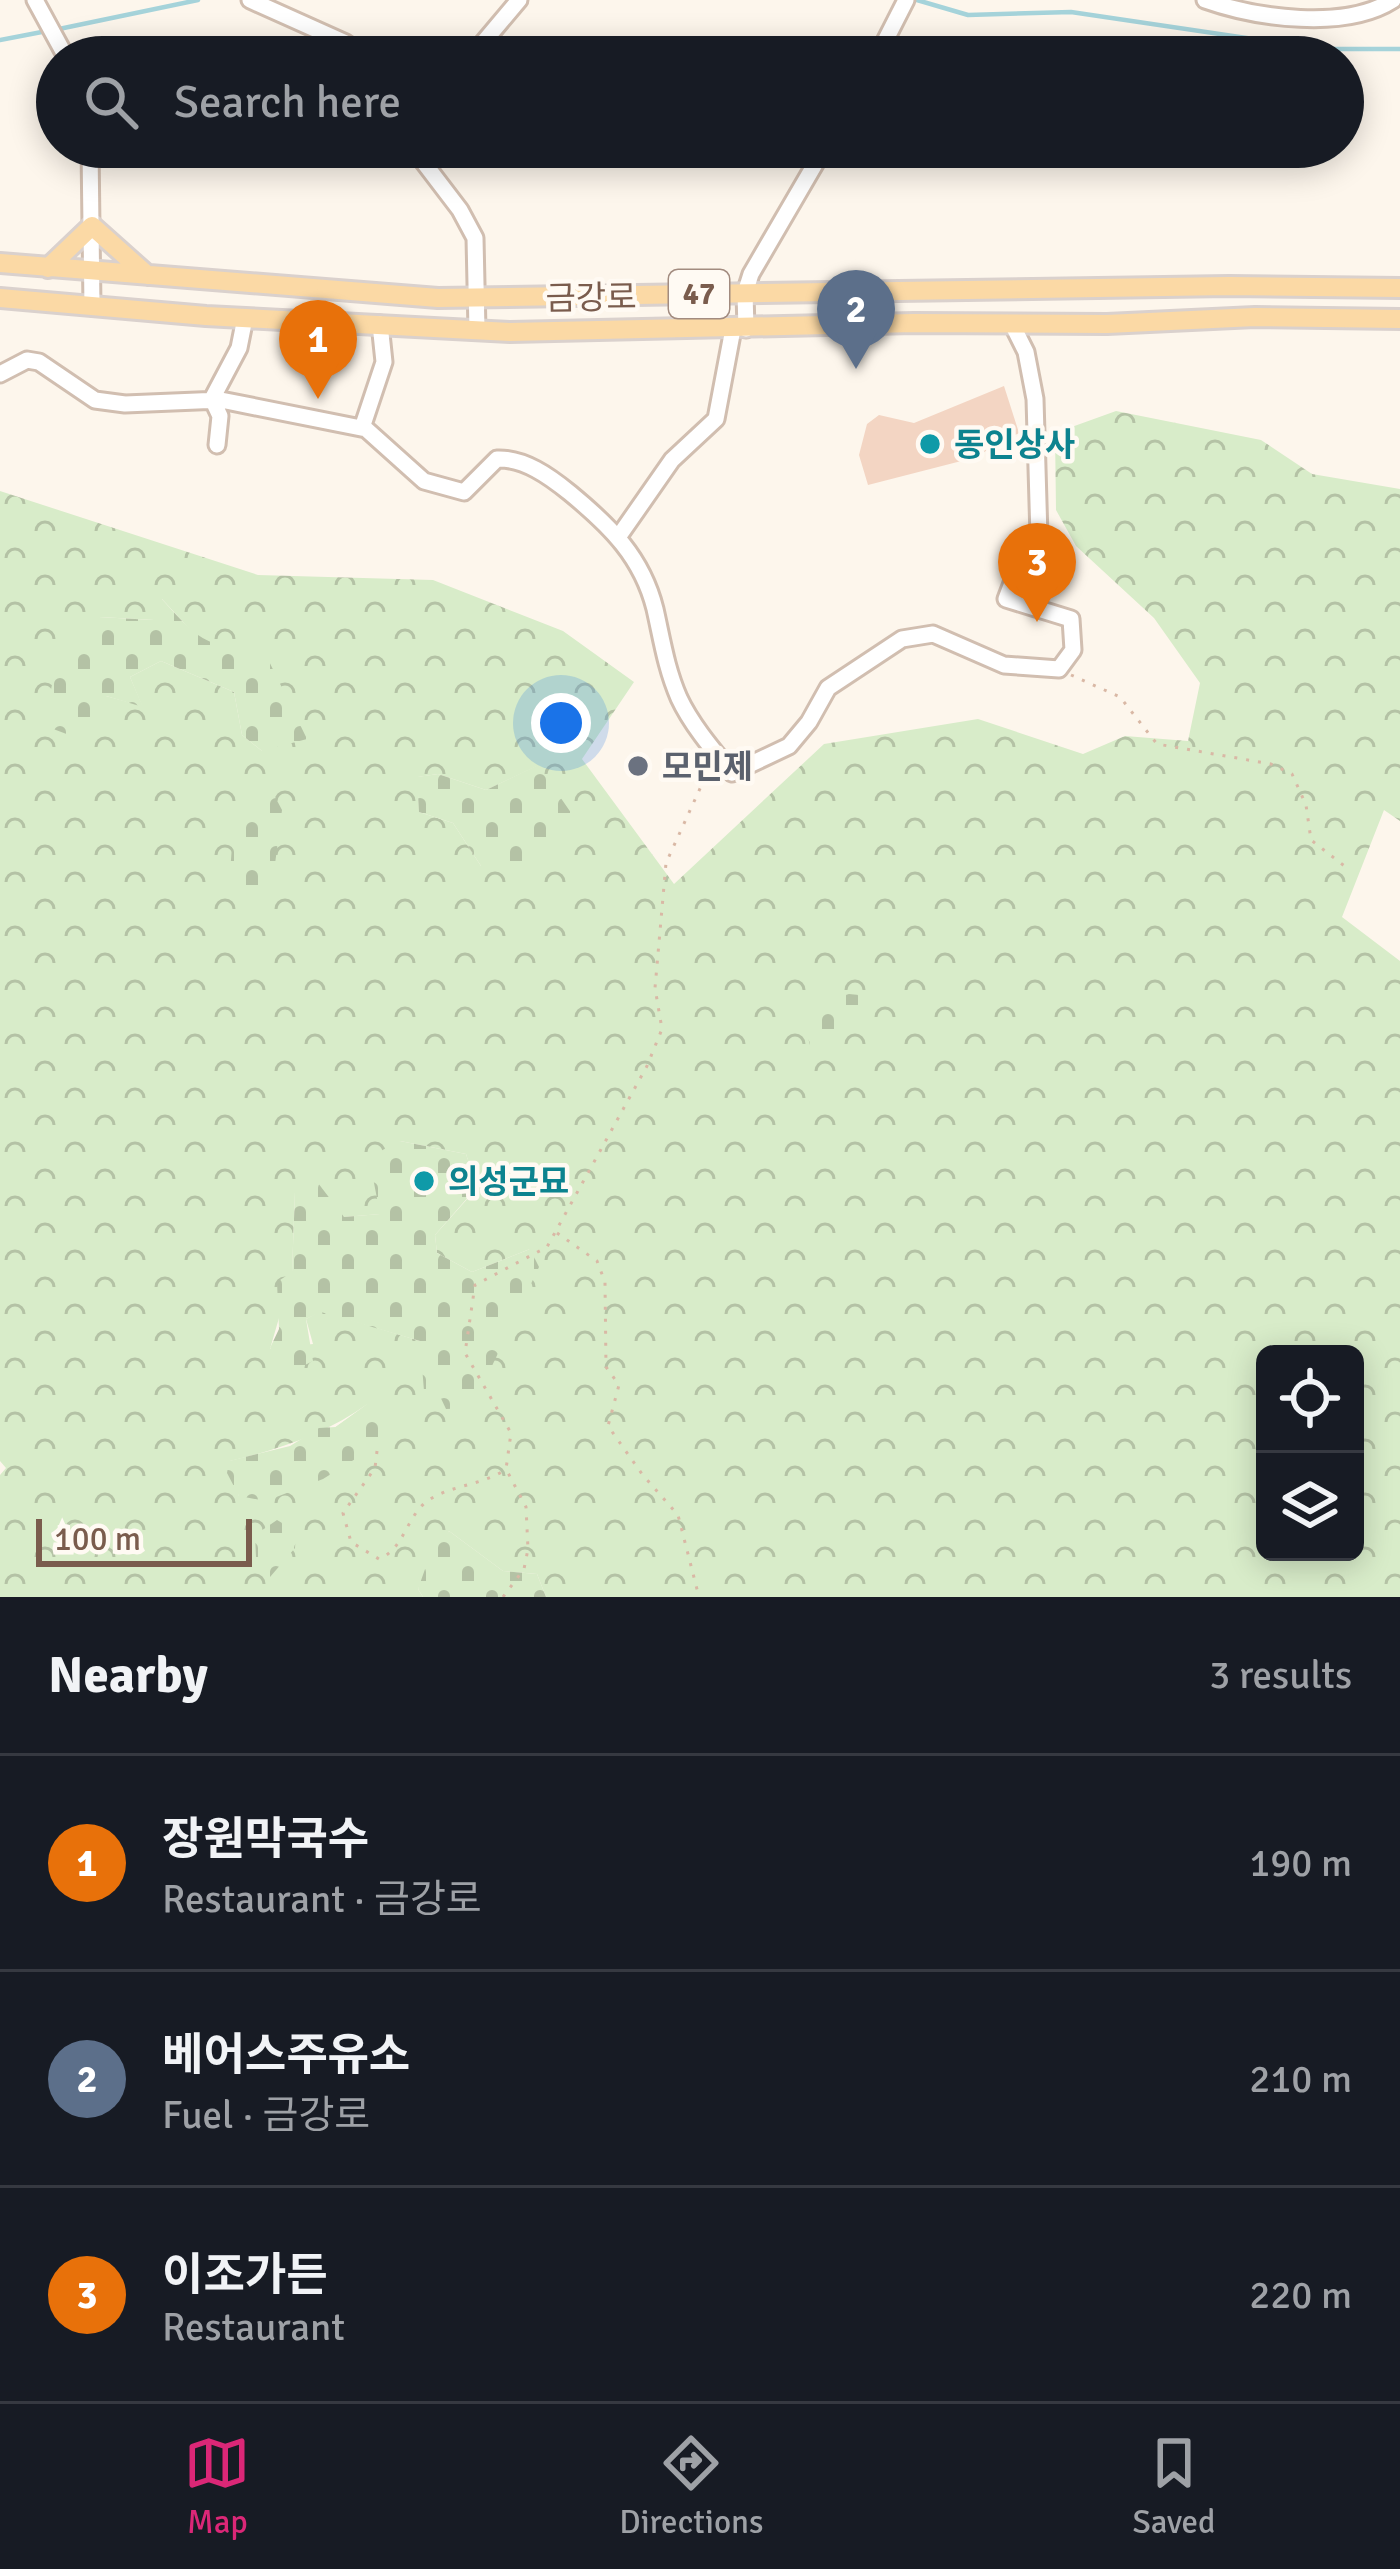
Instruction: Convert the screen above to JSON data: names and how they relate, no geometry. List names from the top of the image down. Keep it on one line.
{"streets":{"main road":["47","금강로"]},"places":["동인상사","모민제","의성군묘"],"scale_bar":"100 m","page":{"search":"Search here","pins":["2","1","3"],"scale":"100 m","heading":["Nearby","3 results"],"list":[{"mark":"1","name":"장원막국수","note":"Restaurant · 금강로","value":"190 m"},{"mark":"2","name":"베어스주유소","note":"Fuel · 금강로","value":"210 m"},{"mark":"3","name":"이조가든","note":"Restaurant","value":"220 m"}],"nav":["Map","Directions","Saved"]}}
